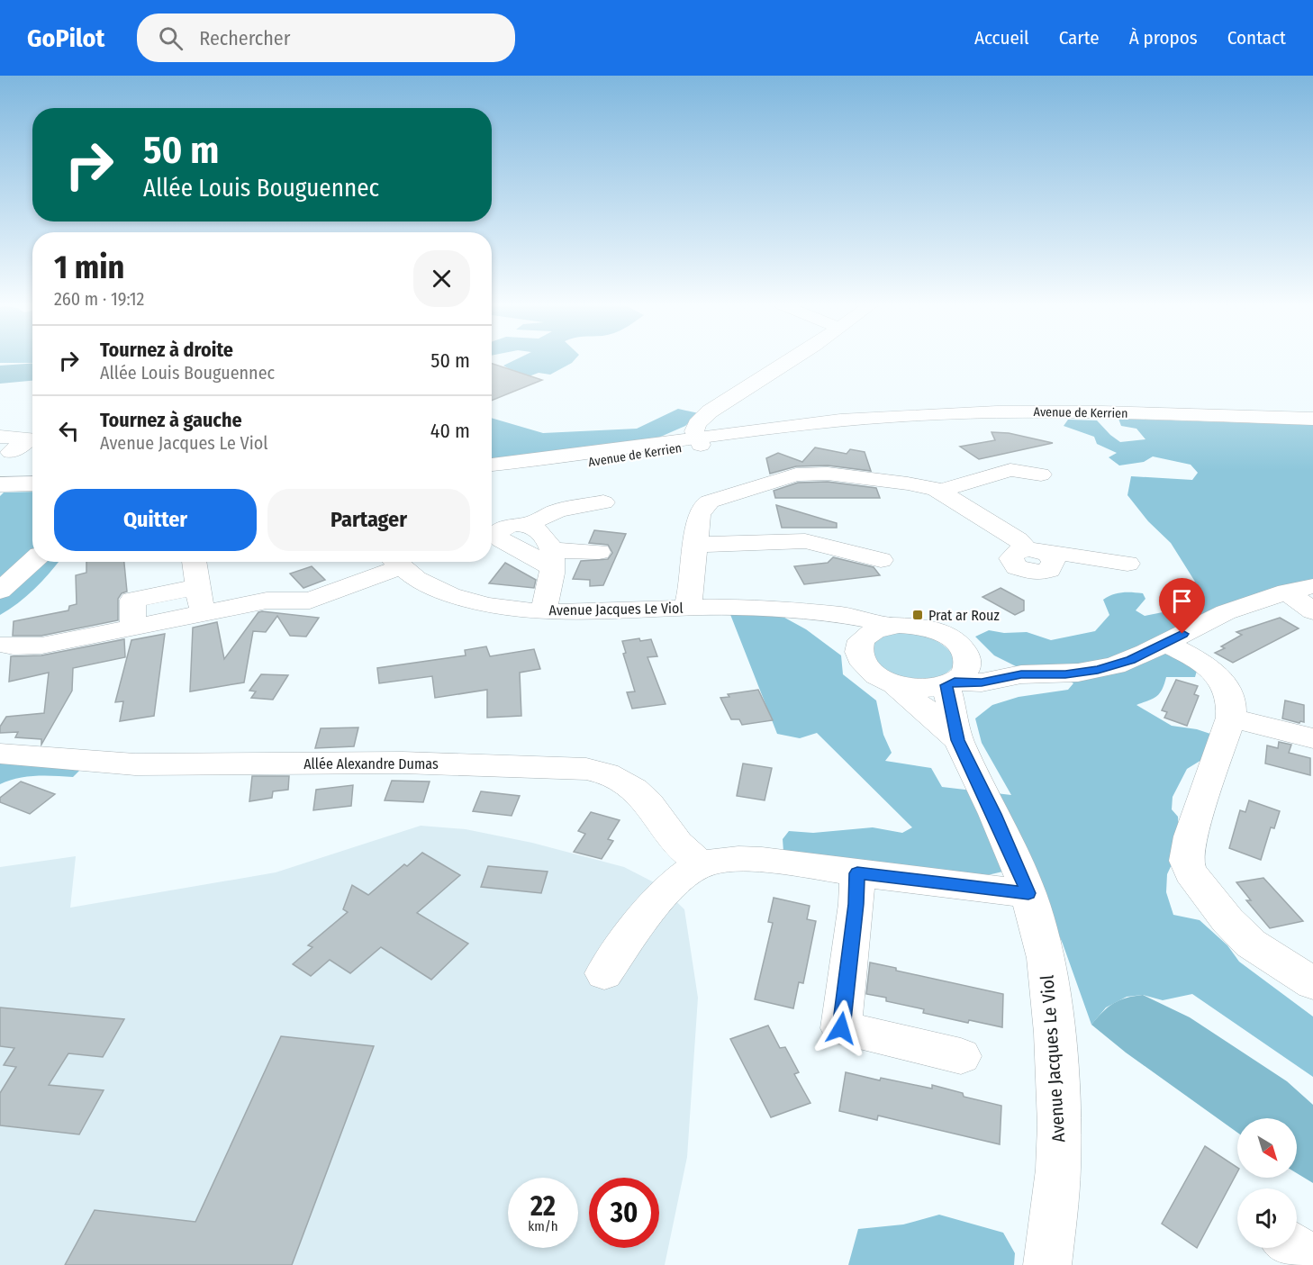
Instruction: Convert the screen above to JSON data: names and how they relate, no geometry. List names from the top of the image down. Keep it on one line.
{"streets":{"main road":["Avenue de Kerrien"],"street":["Avenue Jacques Le Viol","Allée Alexandre Dumas"]},"places":{"transit":["Prat ar Rouz"]},"north":"bottom right","page":{"header":"GoPilot","search":"Rechercher","nav":["Accueil","Carte","À propos","Contact"],"turn":["50 m","Allée Louis Bouguennec"],"heading":["1 min","260 m · 19:12"],"list":[{"name":"Tournez à droite","note":"Allée Louis Bouguennec","value":"50 m"},{"name":"Tournez à gauche","note":"Avenue Jacques Le Viol","value":"40 m"}],"buttons":["Quitter","Partager"],"speed":"22 km/h","limit":"30"}}
